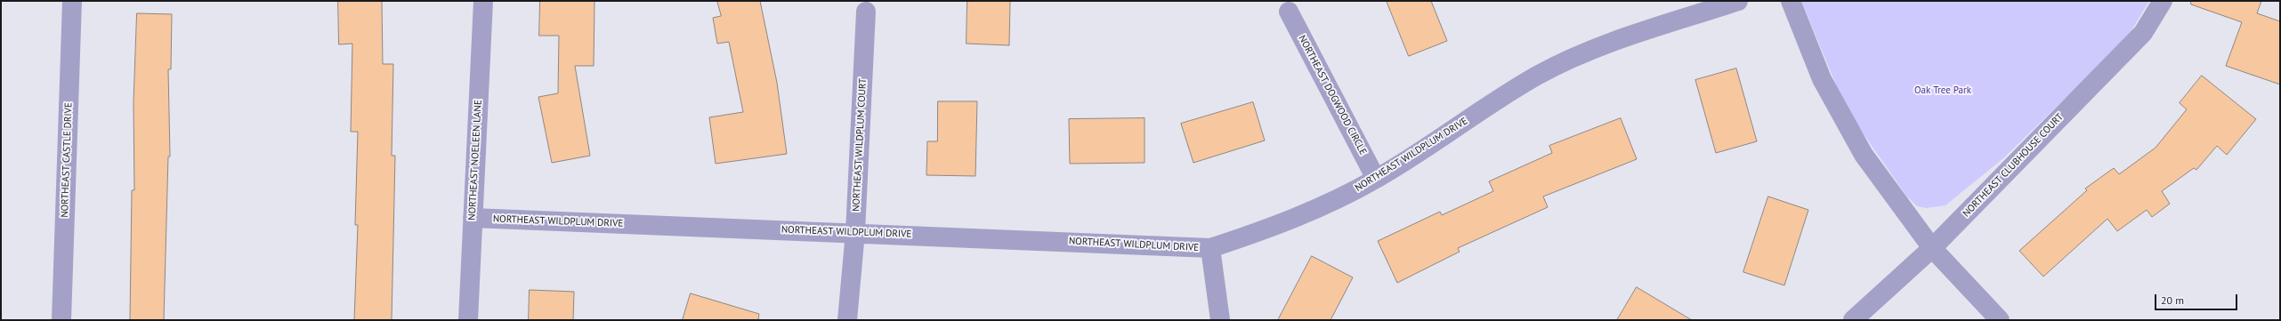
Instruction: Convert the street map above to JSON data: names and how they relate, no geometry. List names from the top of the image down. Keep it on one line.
{"streets":{"street":["NORTHEAST DOGWOOD CIRCLE","NORTHEAST WILDPLUM COURT","NORTHEAST WILDPLUM DRIVE","NORTHEAST CASTLE DRIVE","NORTHEAST NOELEEN LANE","NORTHEAST CLUBHOUSE COURT"]},"crossings":[["NORTHEAST DOGWOOD CIRCLE","NORTHEAST WILDPLUM DRIVE"],["NORTHEAST WILDPLUM COURT","NORTHEAST WILDPLUM DRIVE"],["NORTHEAST WILDPLUM DRIVE","NORTHEAST NOELEEN LANE"]],"parks":["Oak Tree Park"],"scale_bar":"20 m"}
